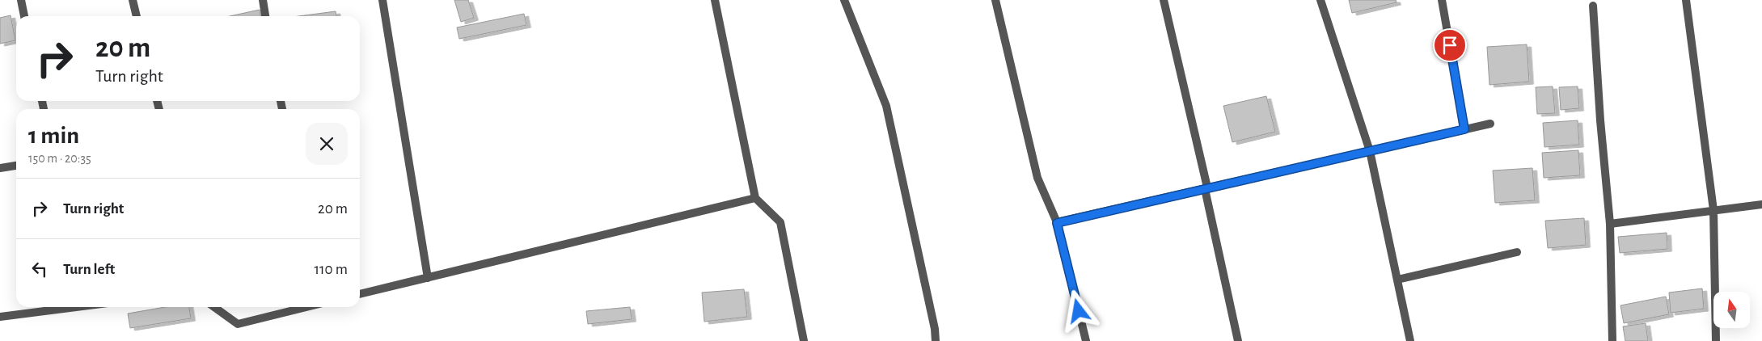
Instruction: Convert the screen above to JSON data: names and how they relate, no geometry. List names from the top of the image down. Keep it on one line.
{"north":"top","page":{"turn":["20 m","Turn right"],"heading":["1 min","150 m · 20:35"],"list":[{"name":"Turn right","value":"20 m"},{"name":"Turn left","value":"110 m"}]}}
